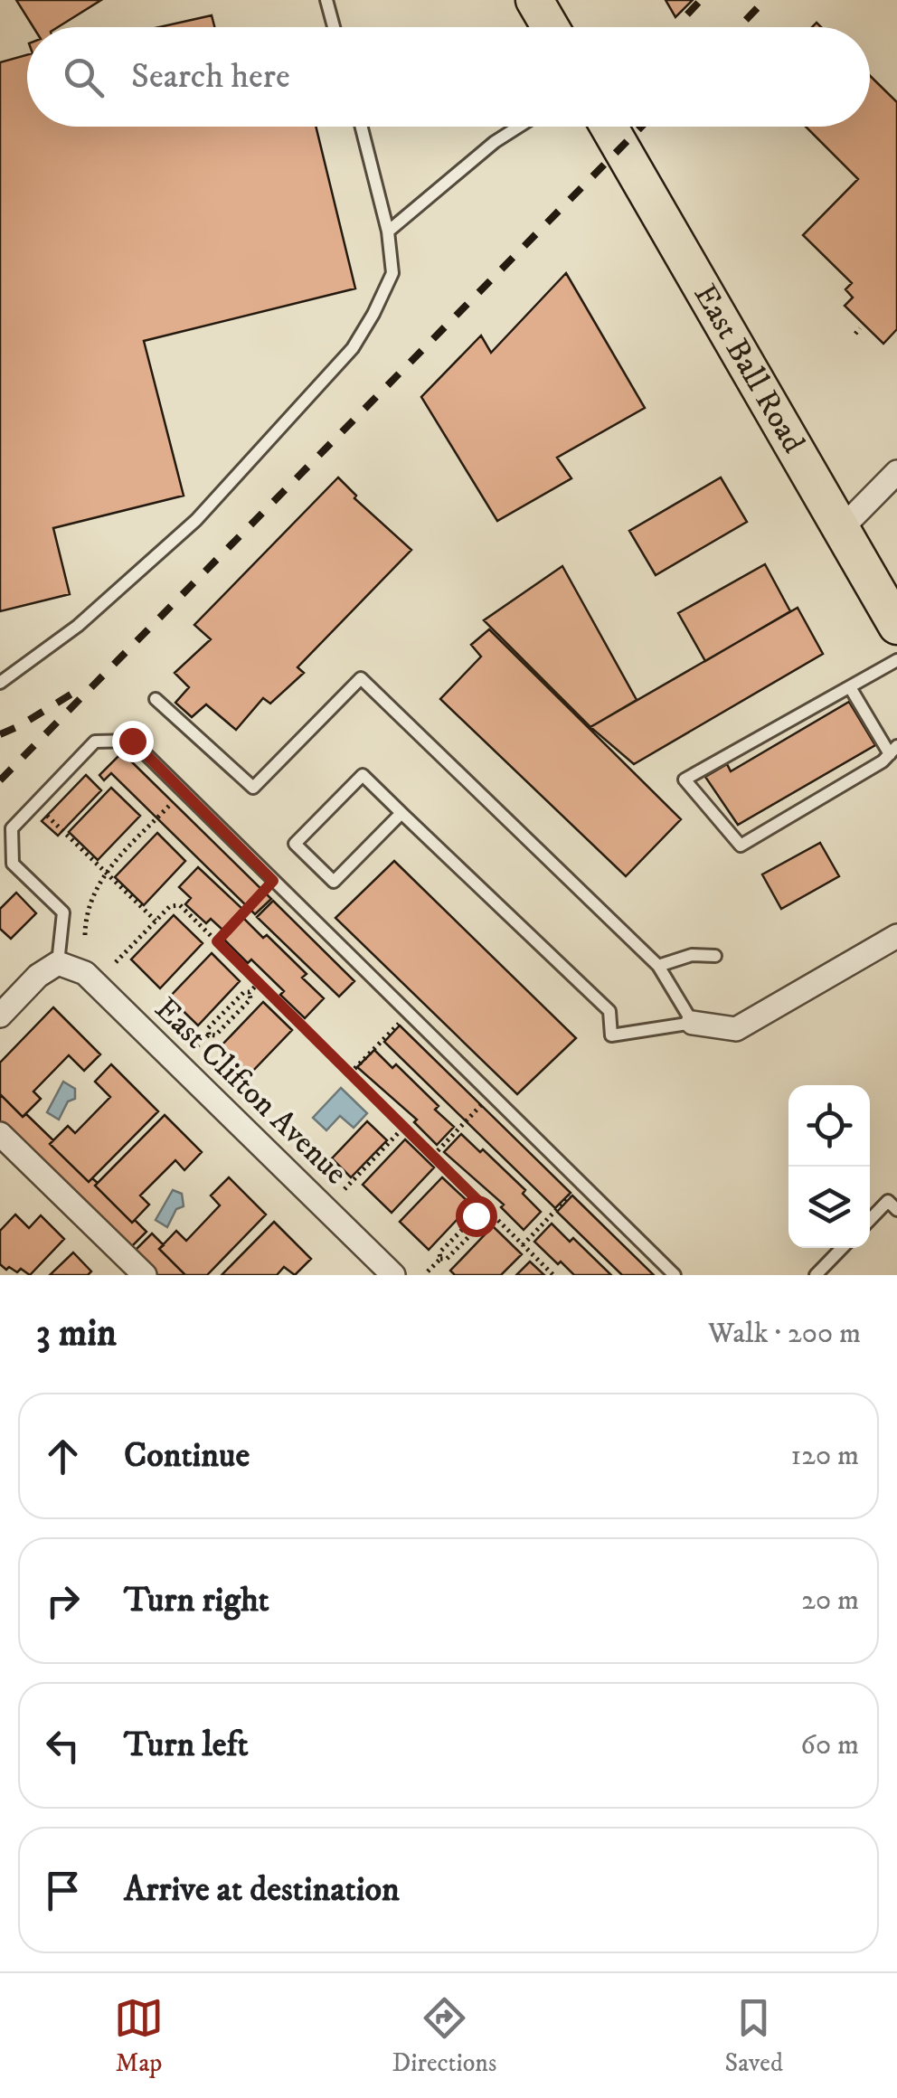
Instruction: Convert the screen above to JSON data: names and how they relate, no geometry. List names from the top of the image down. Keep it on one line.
{"streets":{"main road":["East Ball Road"],"street":["East Clifton Avenue"]},"page":{"search":"Search here","heading":["3 min","Walk · 200 m"],"list":[["Continue","120 m"],["Turn right","20 m"],["Turn left","60 m"],"Arrive at destination"],"nav":["Map","Directions","Saved"]}}
